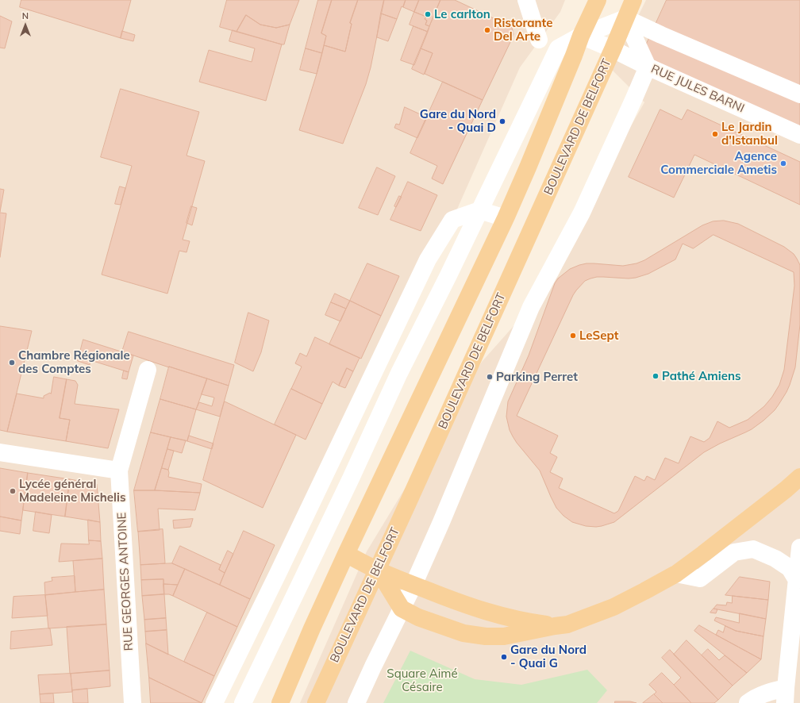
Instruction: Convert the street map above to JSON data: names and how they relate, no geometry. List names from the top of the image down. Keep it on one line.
{"streets":{"main road":["BOULEVARD DE BELFORT"],"street":["RUE JULES BARNI","RUE GEORGES ANTOINE"]},"crossings":[["RUE JULES BARNI","BOULEVARD DE BELFORT"]],"parks":["Square Aimé Césaire"],"places":["Le carlton","Ristorante Del Arte","Gare du Nord - Quai D","Le Jardin d'Istanbul","Agence Commerciale Ametis","LeSept","Chambre Régionale des Comptes","Pathé Amiens","Parking Perret","Lycée général Madeleine Michelis","Gare du Nord - Quai G"],"north":"top"}
